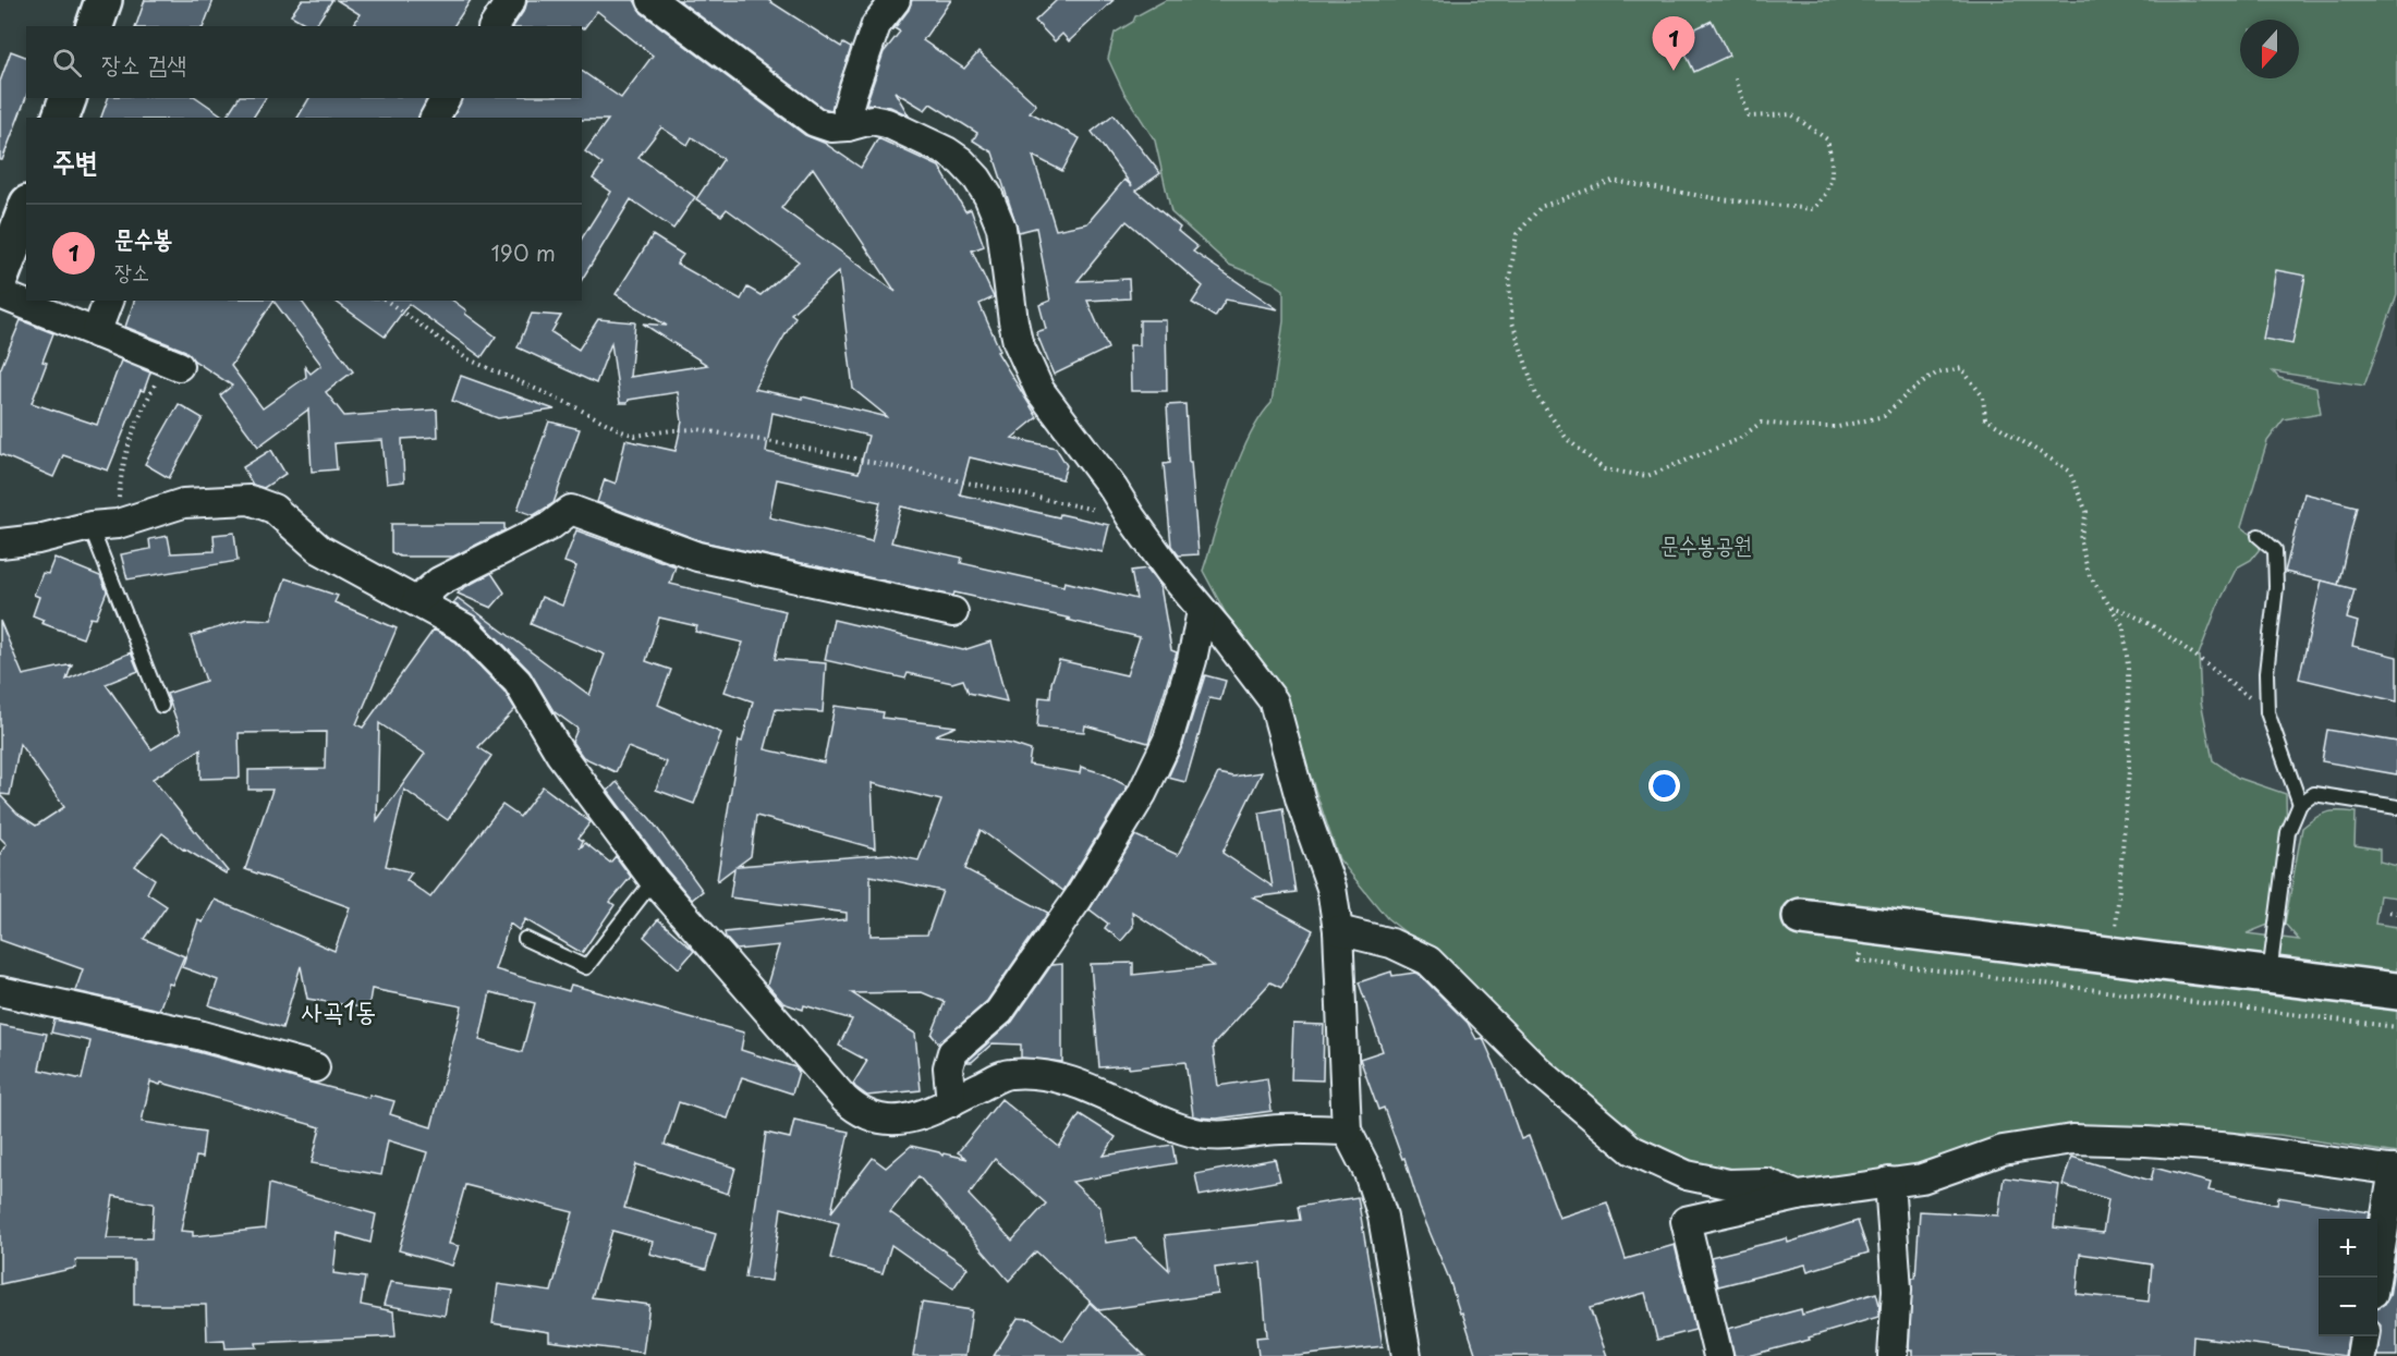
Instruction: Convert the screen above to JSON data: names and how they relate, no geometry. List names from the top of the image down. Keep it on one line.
{"districts":["사곡1동"],"parks":["문수봉공원"],"north":"bottom","page":{"pins":"1","search":"장소 검색","heading":"주변","list":[{"mark":"1","name":"문수봉","note":"장소","value":"190 m"}],"map_buttons":["+","−"]}}
